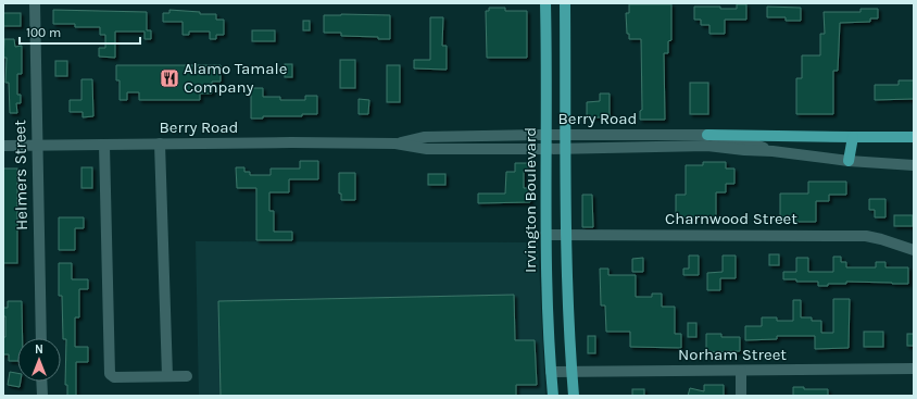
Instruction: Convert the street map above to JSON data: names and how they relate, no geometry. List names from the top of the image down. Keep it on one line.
{"streets":{"main road":["Irvington Boulevard"],"street":["Berry Road","Helmers Street","Charnwood Street","Norham Street"]},"crossings":[["Berry Road","Helmers Street"],["Berry Road","Irvington Boulevard"],["Irvington Boulevard","Charnwood Street"],["Irvington Boulevard","Norham Street"]],"places":{"restaurant":["Alamo Tamale Company"]},"scale_bar":"100 m","north":"top"}
